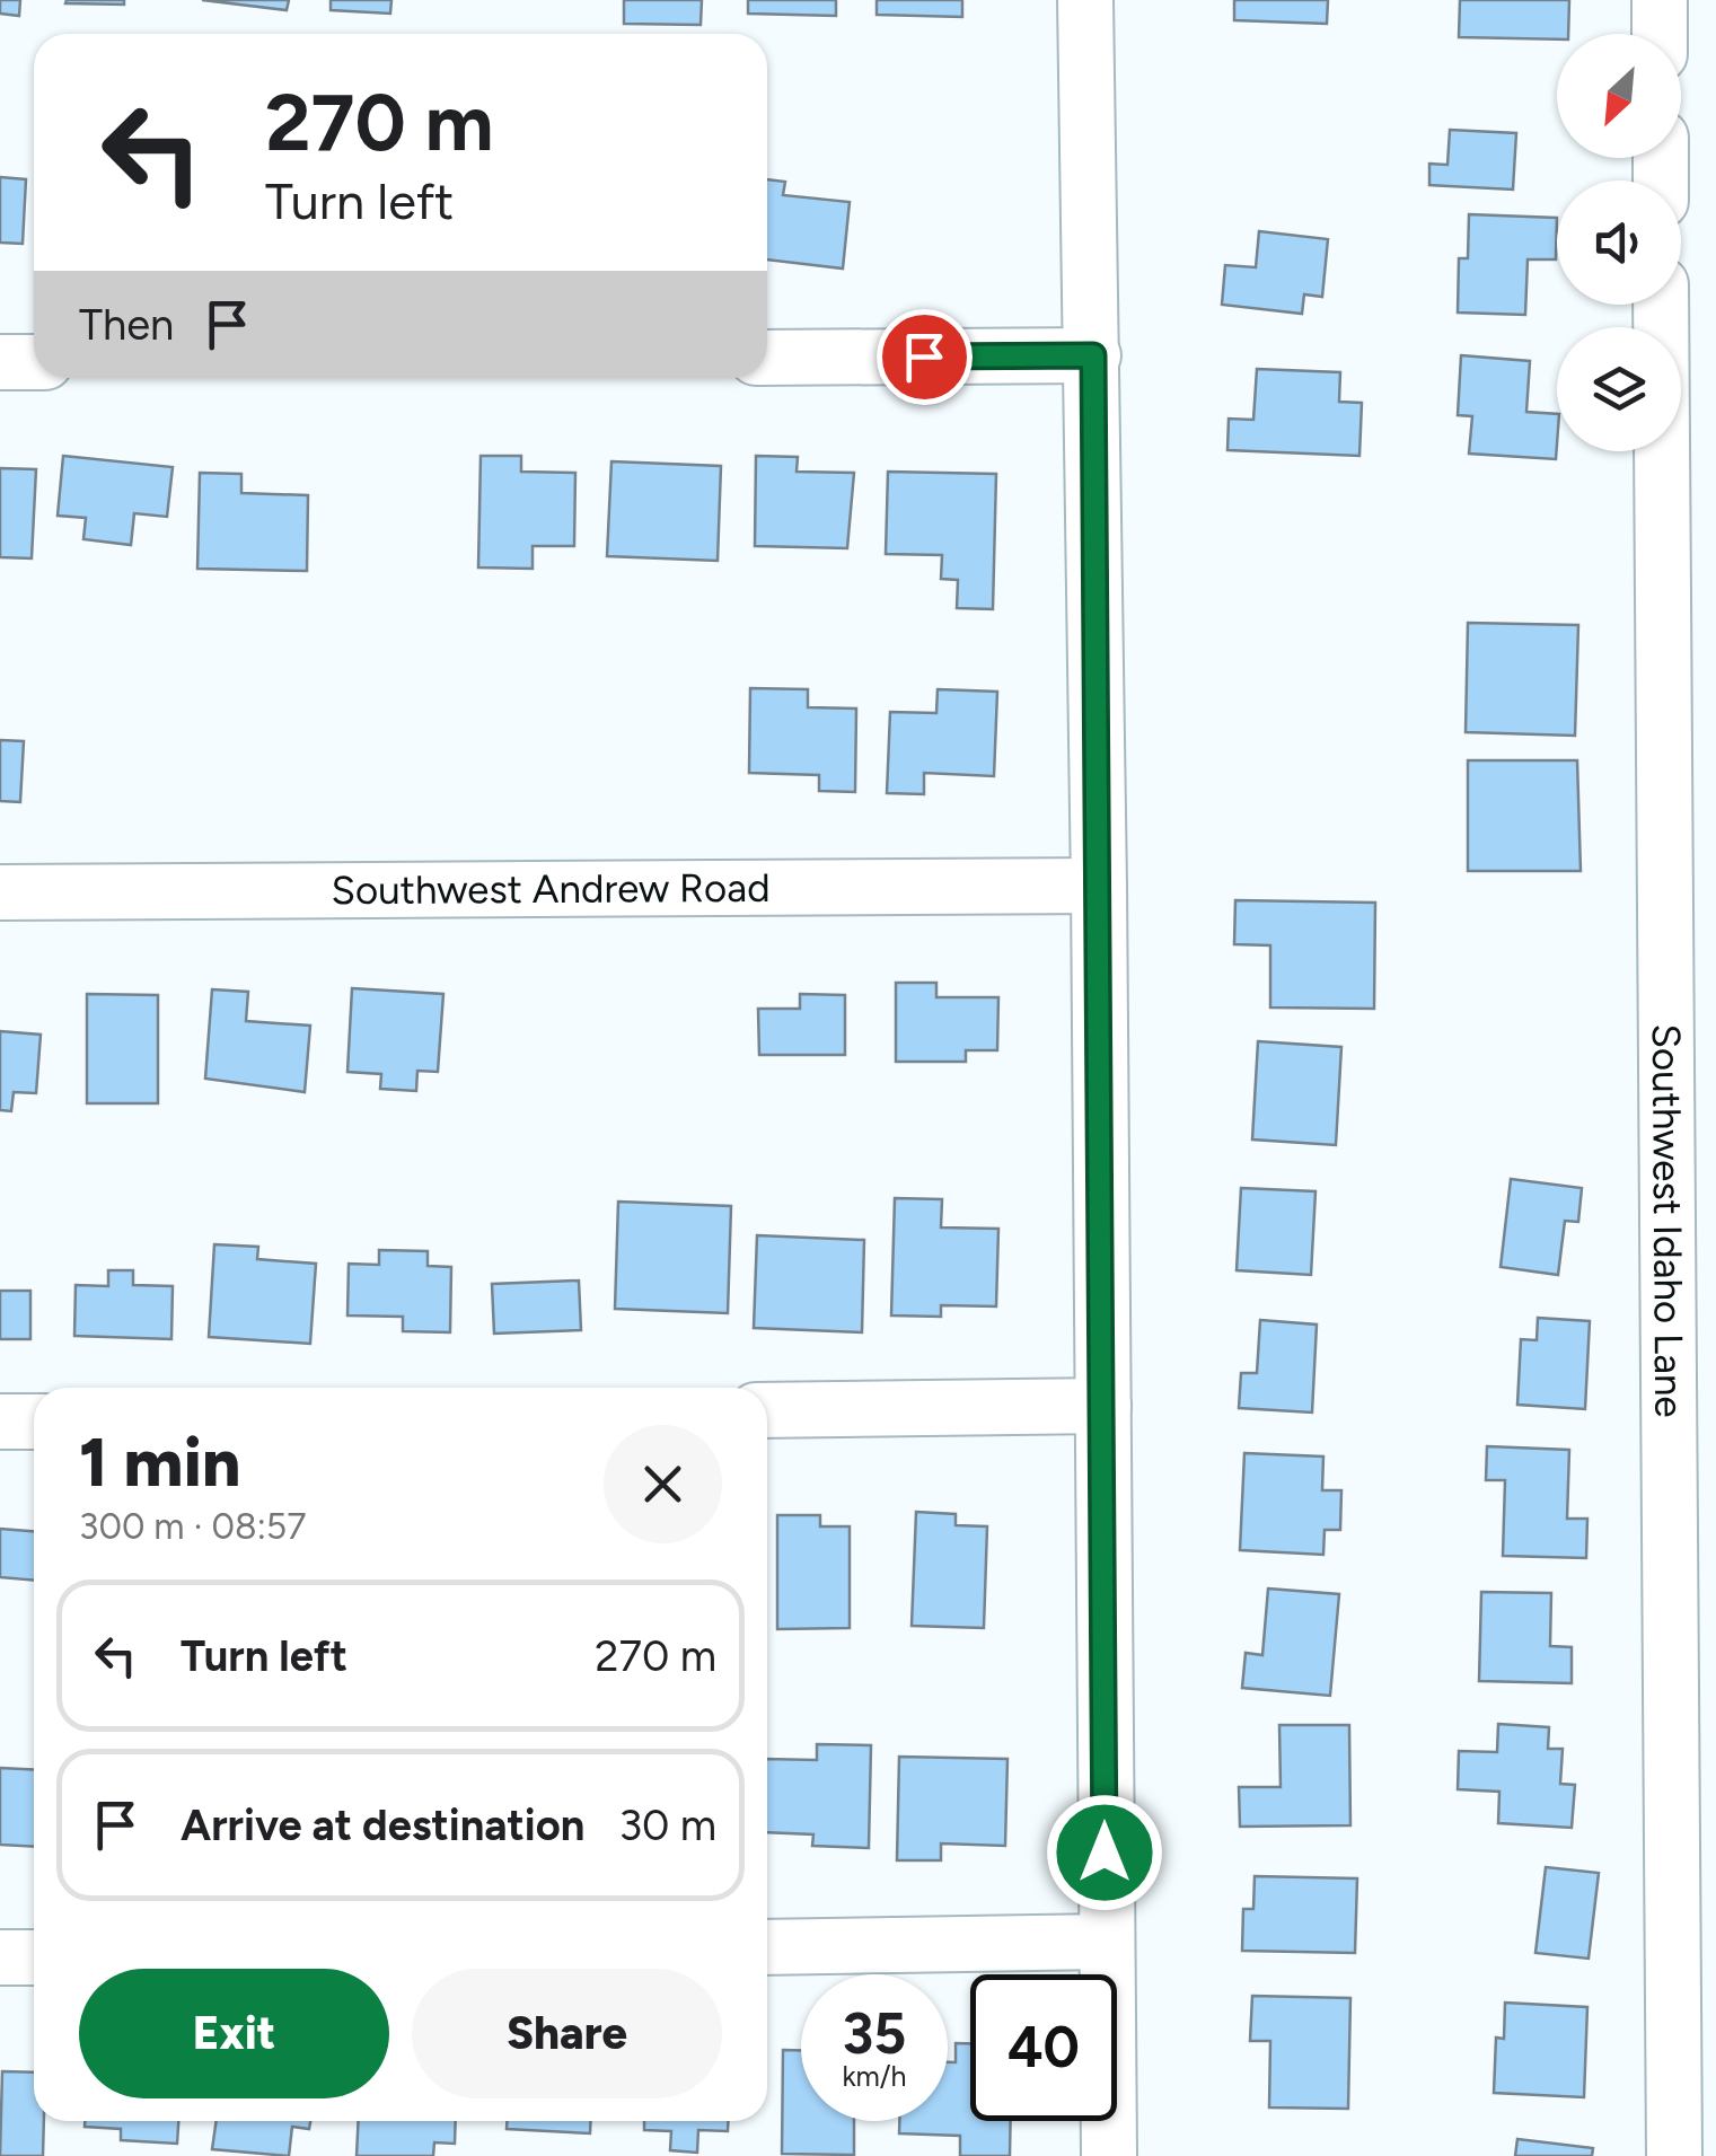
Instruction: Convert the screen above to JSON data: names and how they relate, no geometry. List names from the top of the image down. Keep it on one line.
{"streets":{"street":["Southwest Andrew Road","Southwest Idaho Lane"]},"north":"bottom left","page":{"turn":["270 m","Turn left"],"then":"Then","heading":["1 min","300 m · 08:57"],"list":[{"name":"Turn left","value":"270 m"},{"name":"Arrive at destination","value":"30 m"}],"buttons":["Exit","Share"],"speed":"35 km/h","limit":"40"}}
